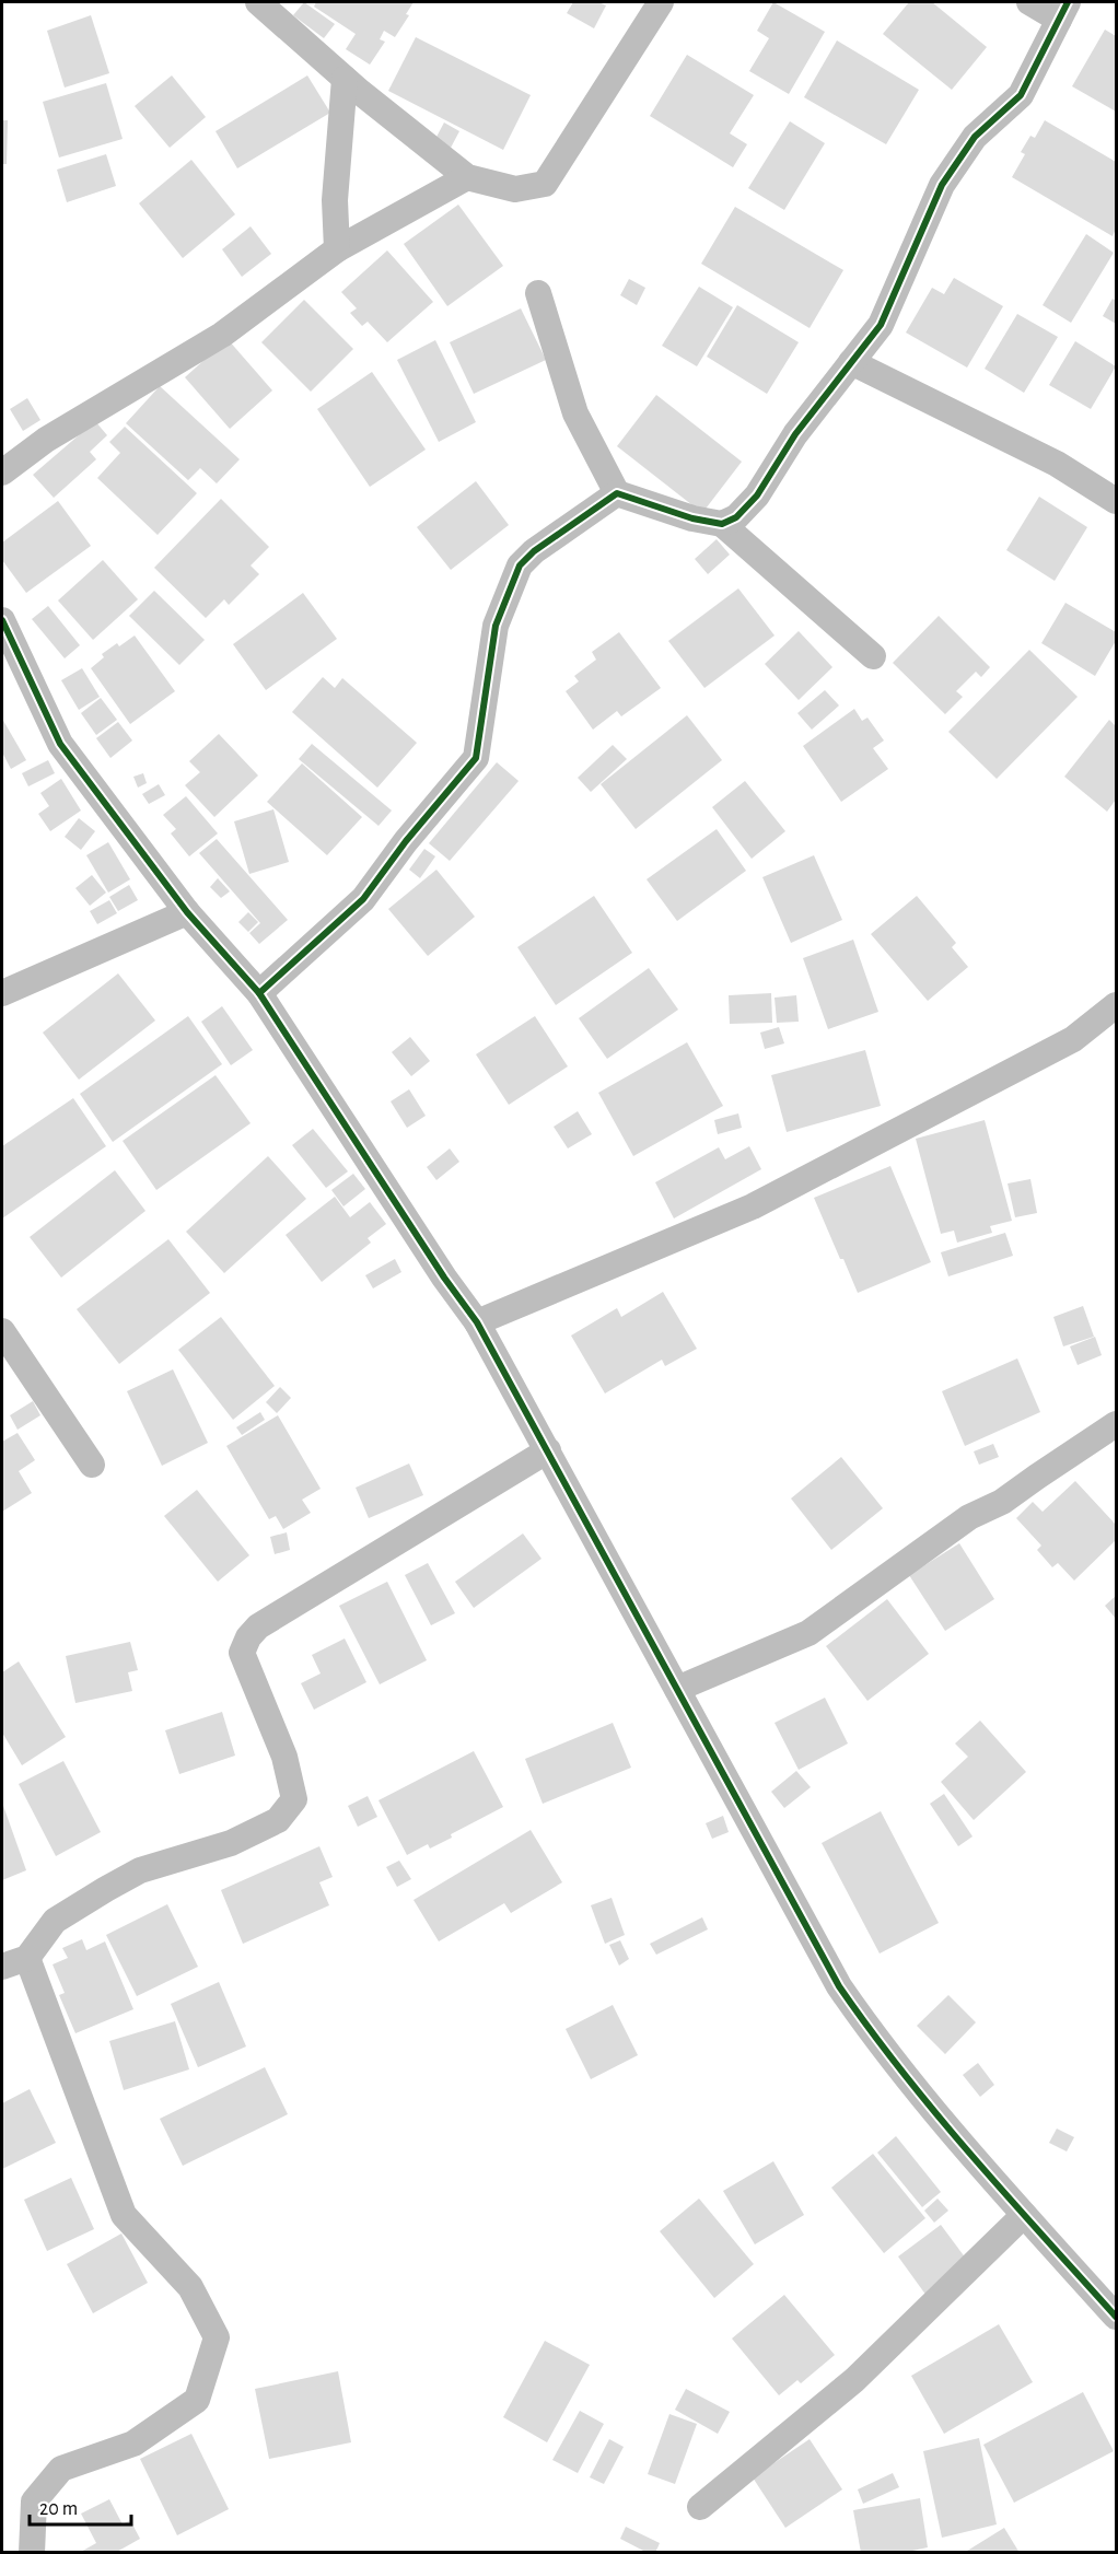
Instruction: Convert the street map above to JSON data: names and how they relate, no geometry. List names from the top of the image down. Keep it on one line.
{"scale_bar":"20 m"}
